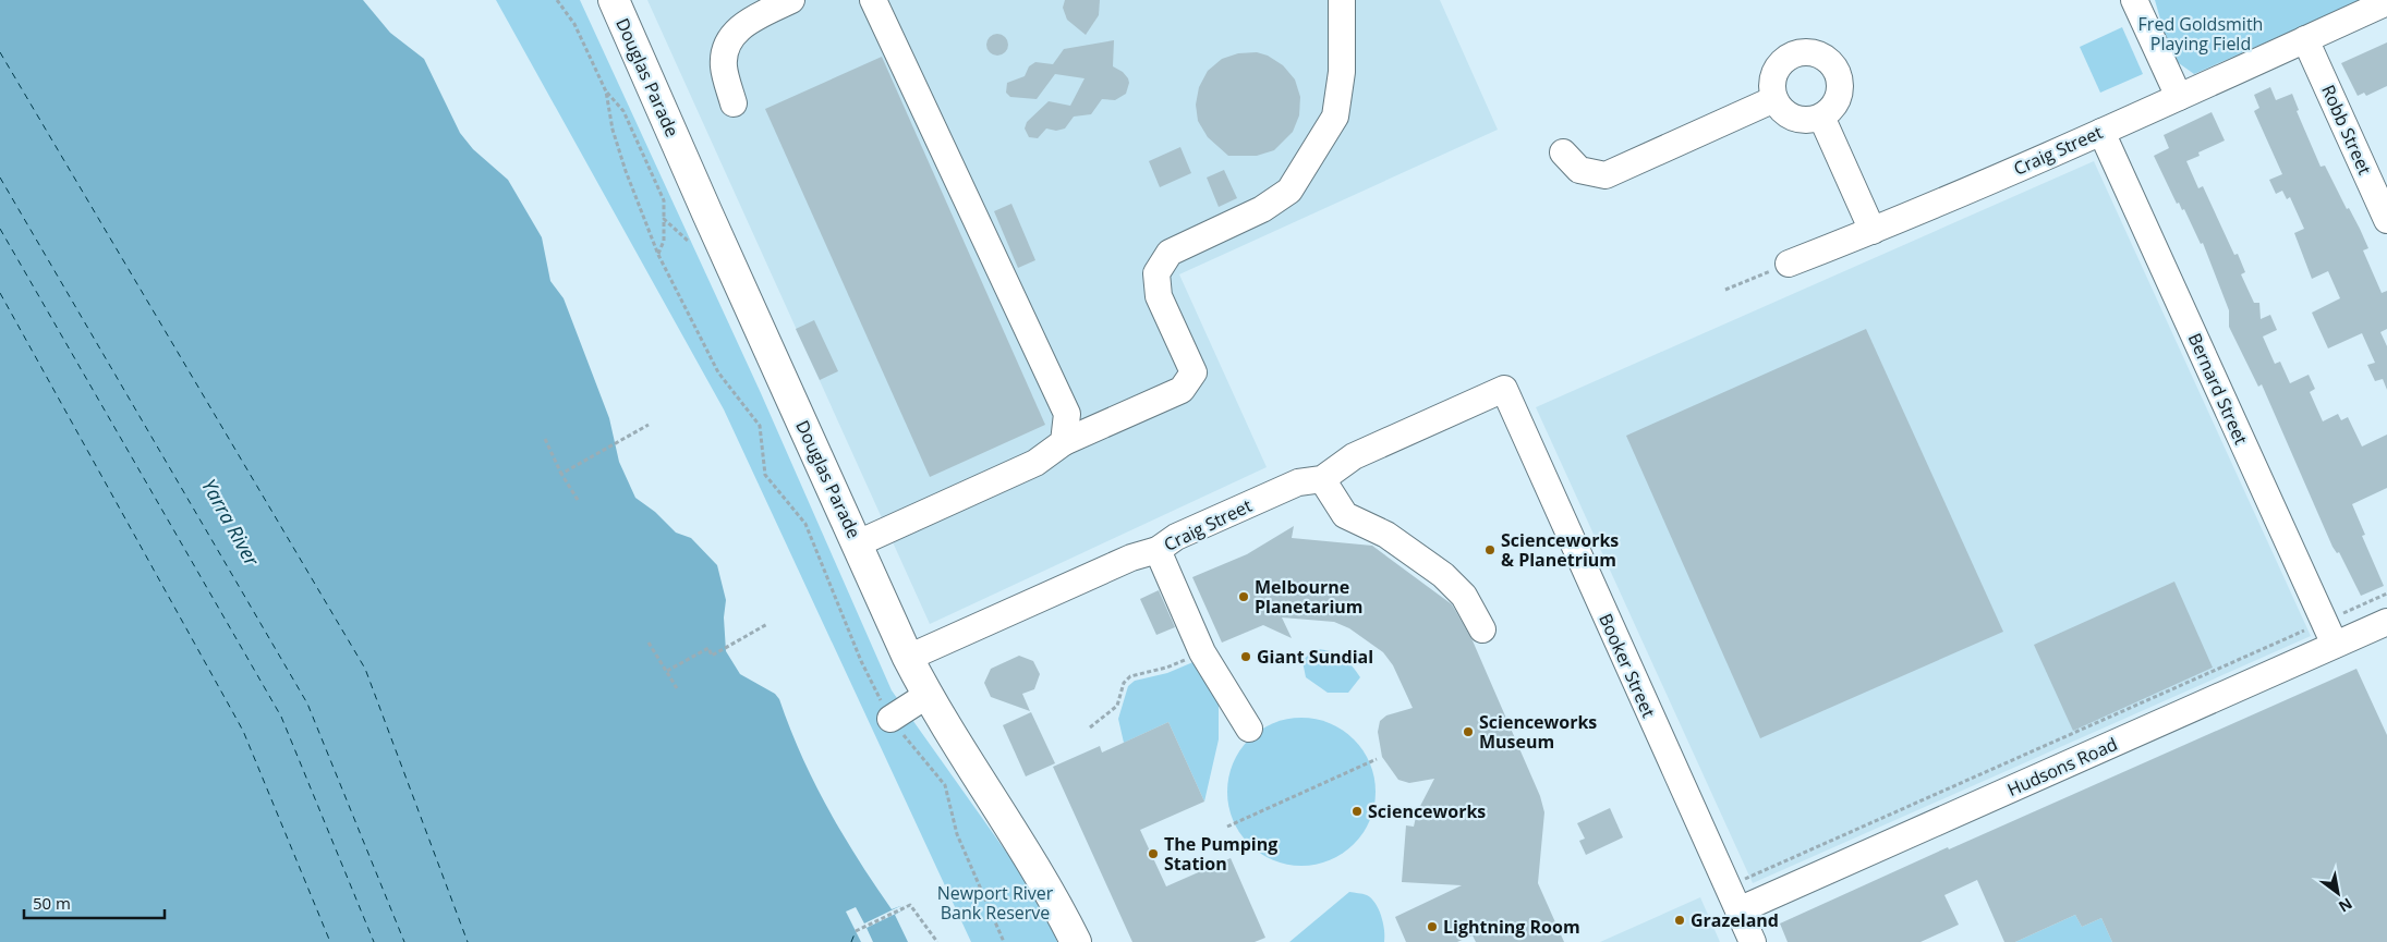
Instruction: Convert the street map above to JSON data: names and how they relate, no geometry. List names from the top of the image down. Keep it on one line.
{"streets":{"main road":["Douglas Parade"],"street":["Robb Street","Craig Street","Bernard Street","Booker Street","Hudsons Road"]},"crossings":[["Douglas Parade","Craig Street"],["Robb Street","Craig Street"],["Craig Street","Bernard Street"],["Craig Street","Booker Street"],["Bernard Street","Hudsons Road"],["Booker Street","Hudsons Road"]],"water":["Yarra River"],"parks":["Fred Goldsmith Playing Field","Newport River Bank Reserve"],"places":["Scienceworks & Planetrium","Melbourne Planetarium","Giant Sundial","Scienceworks Museum","Scienceworks","The Pumping Station","Grazeland","Lightning Room"],"scale_bar":"50 m","north":"bottom right"}
